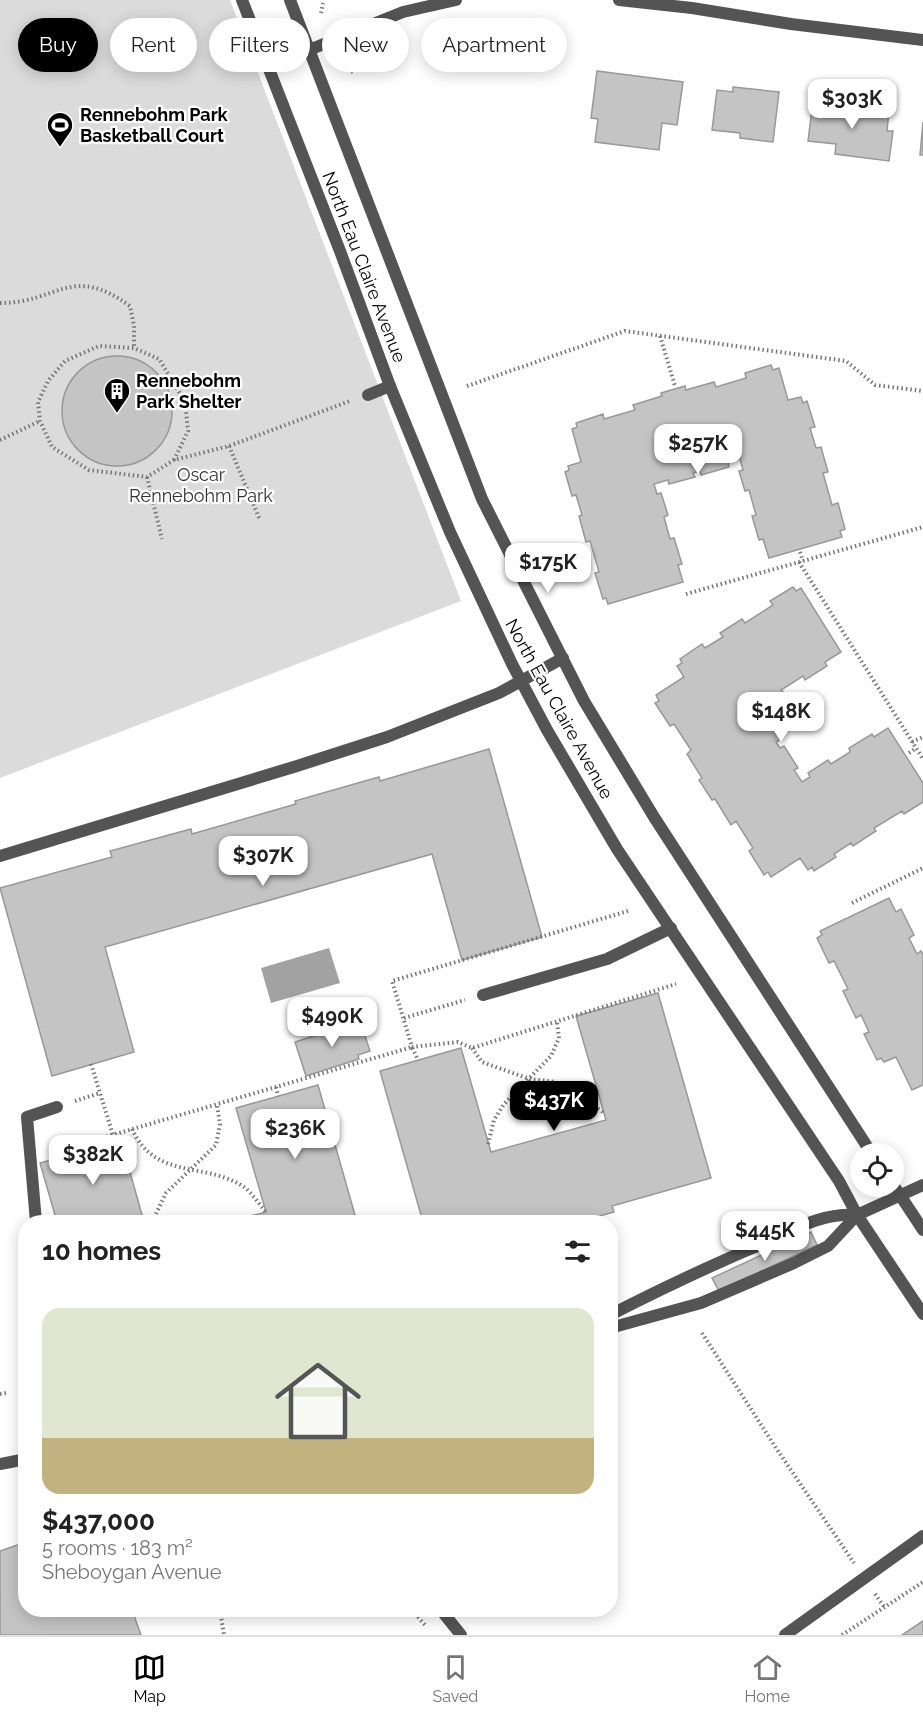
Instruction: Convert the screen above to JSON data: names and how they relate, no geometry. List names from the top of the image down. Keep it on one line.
{"streets":{"street":["North Eau Claire Avenue"]},"parks":["Oscar Rennebohm Park"],"places":{"sports":["Rennebohm Park Basketball Court"],"building":["Rennebohm Park Shelter"]},"page":{"chip":["Buy","Rent","Filters","New","Apartment"],"price":["$303K","$257K","$175K","$148K","$307K","$490K","$437K","$236K","$382K","$445K"],"heading":"10 homes","list":[{"name":"$437,000","note":"5 rooms · 183 m² · Sheboygan Avenue"}],"tabs":["Map","Saved","Home"]}}
